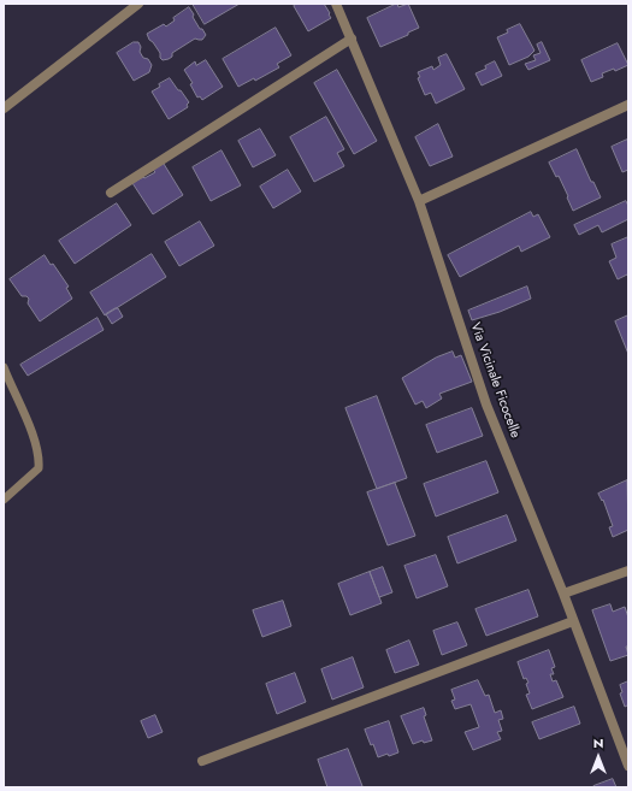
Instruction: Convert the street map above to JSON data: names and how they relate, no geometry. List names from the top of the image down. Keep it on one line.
{"streets":{"street":["Via Vicinale Ficocelle"]},"north":"top"}
